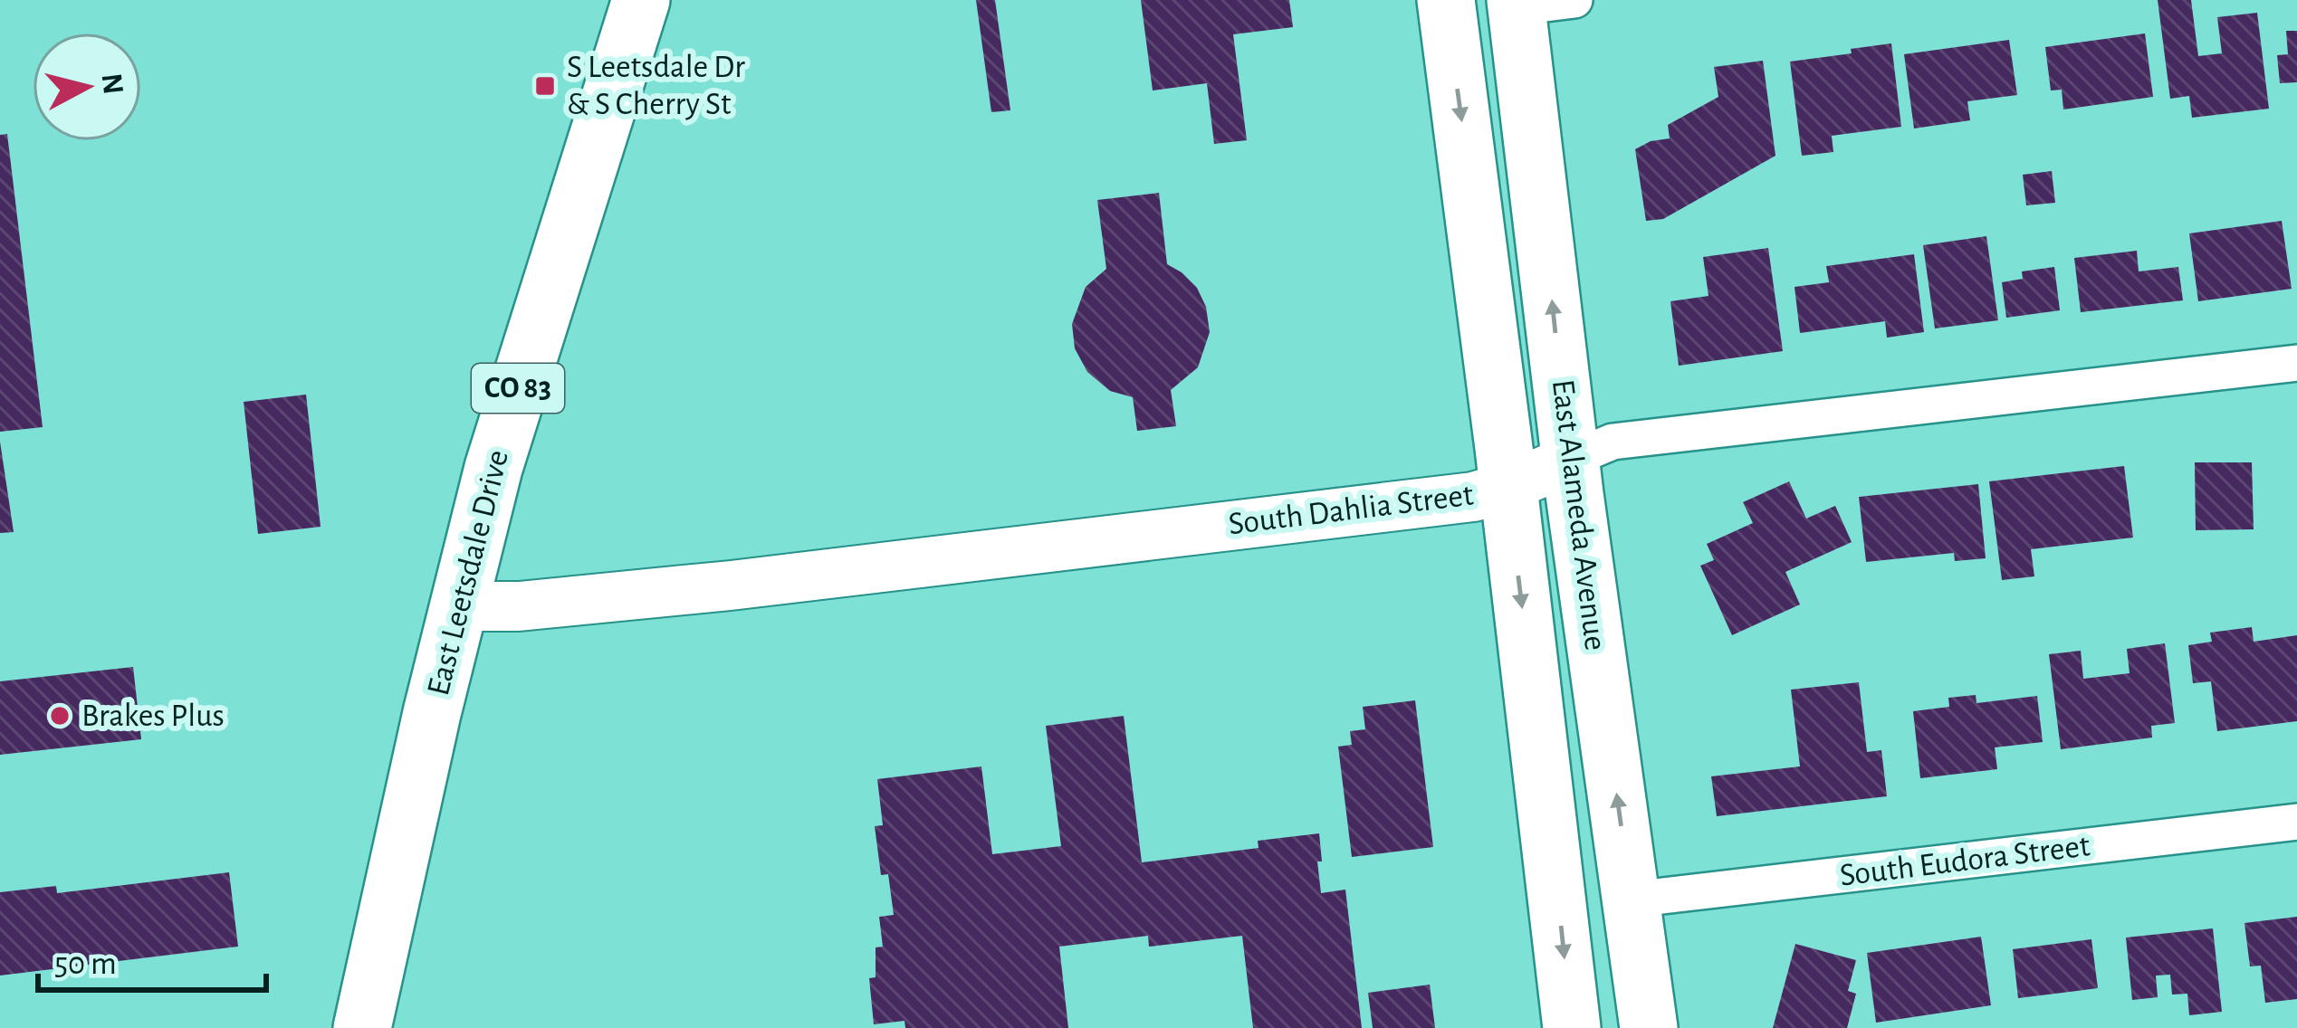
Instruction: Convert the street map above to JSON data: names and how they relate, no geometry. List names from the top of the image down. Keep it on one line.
{"streets":{"main road":["CO 83","East Alameda Avenue","East Leetsdale Drive"],"street":["South Dahlia Street","South Eudora Street"]},"crossings":[["South Dahlia Street","East Alameda Avenue"],["South Dahlia Street","East Leetsdale Drive"],["East Alameda Avenue","South Eudora Street"]],"places":{"transit":["S Leetsdale Dr & S Cherry St"],"other":["Brakes Plus"]},"scale_bar":"50 m","north":"right"}
